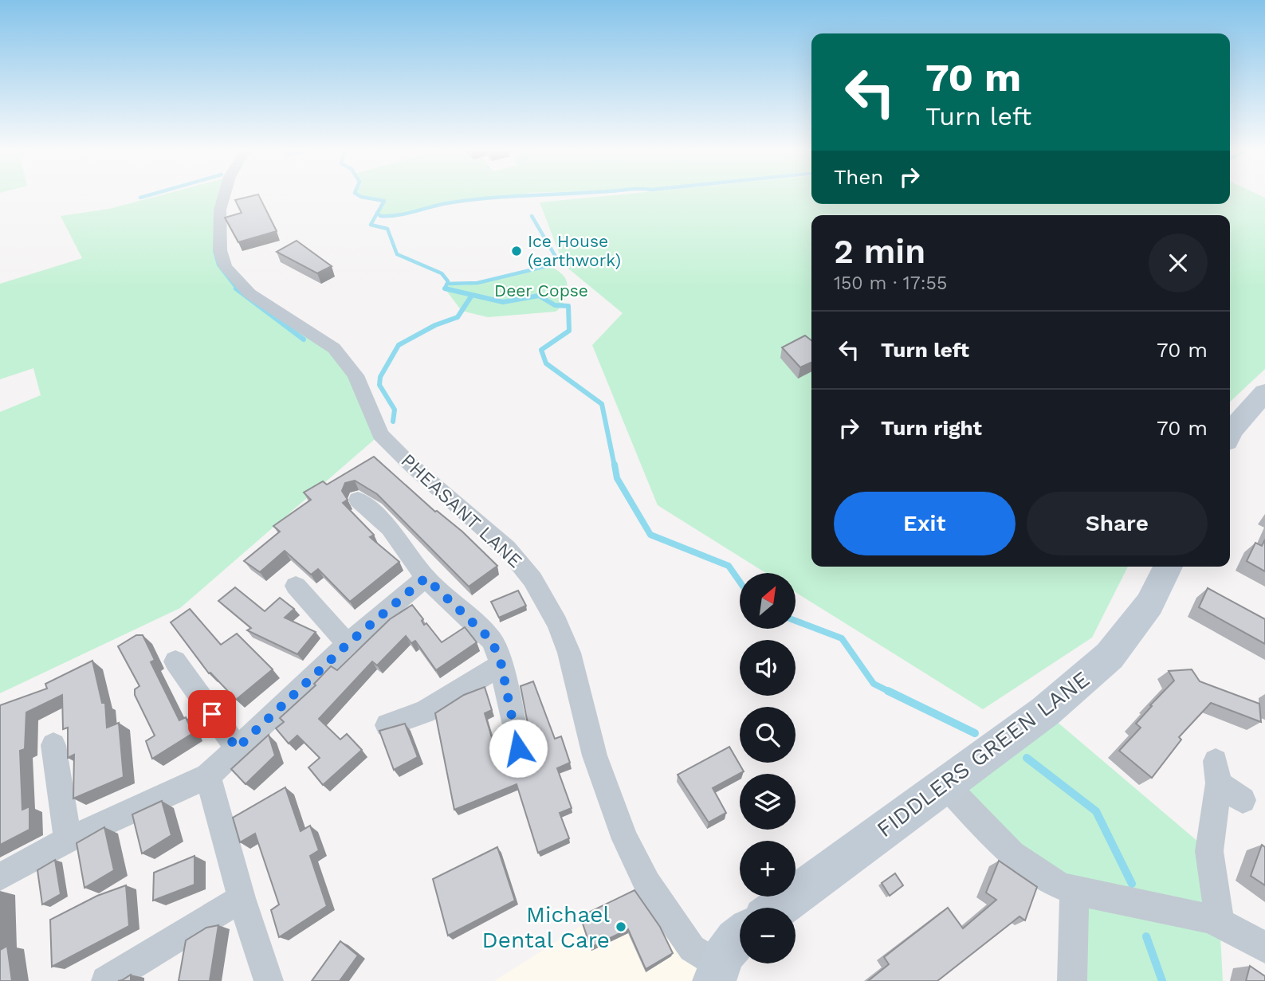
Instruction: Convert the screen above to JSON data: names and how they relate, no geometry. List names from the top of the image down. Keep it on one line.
{"streets":{"street":["PHEASANT LANE","FIDDLERS GREEN LANE"]},"parks":["Deer Copse"],"places":["Ice House (earthwork)","Michael Dental Care"],"north":"top right","page":{"turn":["70 m","Turn left"],"then":"Then","heading":["2 min","150 m · 17:55"],"list":[{"name":"Turn left","value":"70 m"},{"name":"Turn right","value":"70 m"}],"buttons":["Exit","Share"],"map_buttons":["+","−"]}}
